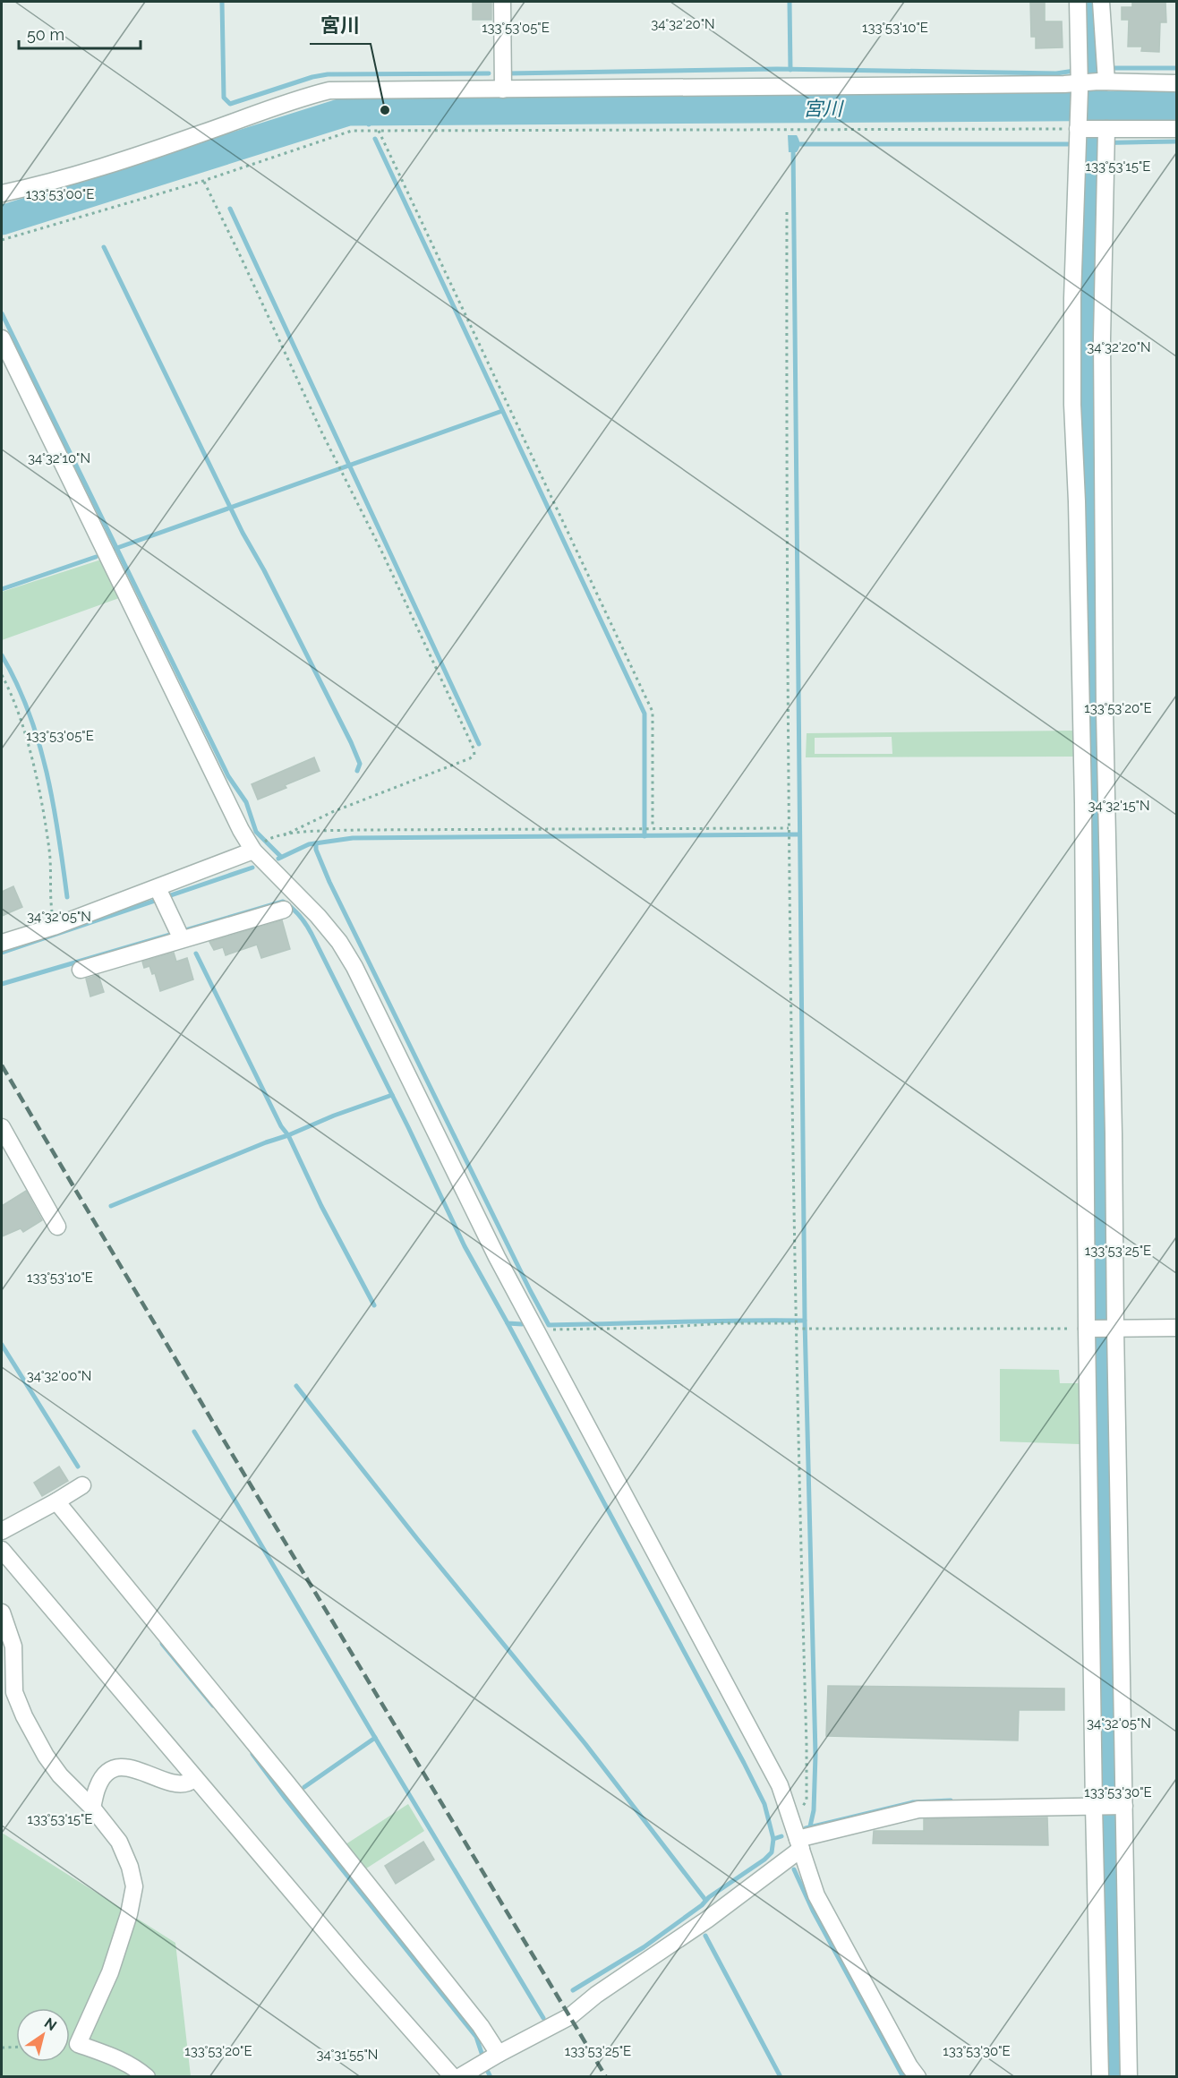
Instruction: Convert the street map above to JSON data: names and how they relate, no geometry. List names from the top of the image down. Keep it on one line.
{"water":["宮川"],"places":["宮川"],"scale_bar":"50 m","north":"top right","coordinates":["34°32'20\"N","133°53'05\"E","133°53'10\"E","133°53'15\"E","133°53'00\"E","34°32'10\"N","133°53'20\"E","34°32'15\"N","34°32'05\"N","133°53'25\"E","34°32'00\"N","133°53'30\"E","34°31'55\"N"]}
